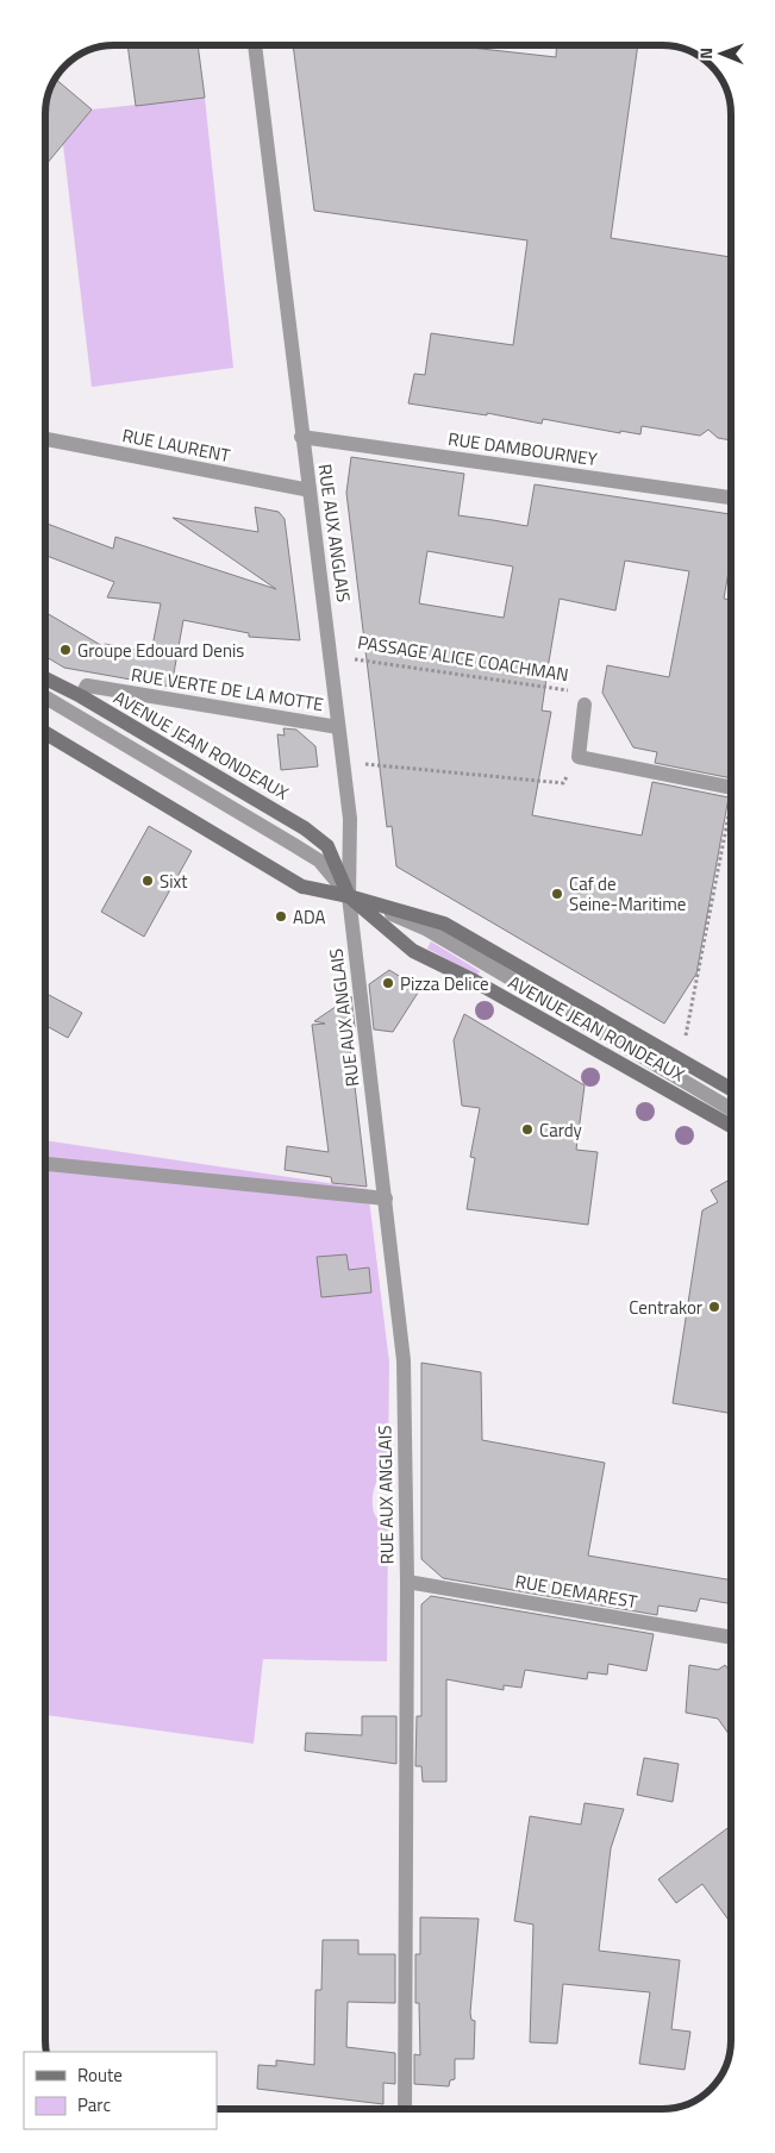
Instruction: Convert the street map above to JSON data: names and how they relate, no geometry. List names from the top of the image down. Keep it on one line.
{"streets":{"main road":["AVENUE JEAN RONDEAUX"],"street":["RUE LAURENT","RUE DAMBOURNEY","RUE AUX ANGLAIS","PASSAGE ALICE COACHMAN","RUE VERTE DE LA MOTTE","RUE DEMAREST"]},"crossings":[["RUE LAURENT","RUE AUX ANGLAIS"],["RUE DAMBOURNEY","RUE AUX ANGLAIS"],["RUE AUX ANGLAIS","PASSAGE ALICE COACHMAN"],["RUE AUX ANGLAIS","RUE VERTE DE LA MOTTE"],["RUE AUX ANGLAIS","AVENUE JEAN RONDEAUX"],["RUE AUX ANGLAIS","RUE DEMAREST"],["RUE VERTE DE LA MOTTE","AVENUE JEAN RONDEAUX"]],"places":["Groupe Edouard Denis","Sixt","Caf de Seine-Maritime","ADA","Pizza Delice","Cardy","Centrakor"],"legend":["Route","Parc"],"north":"left"}
